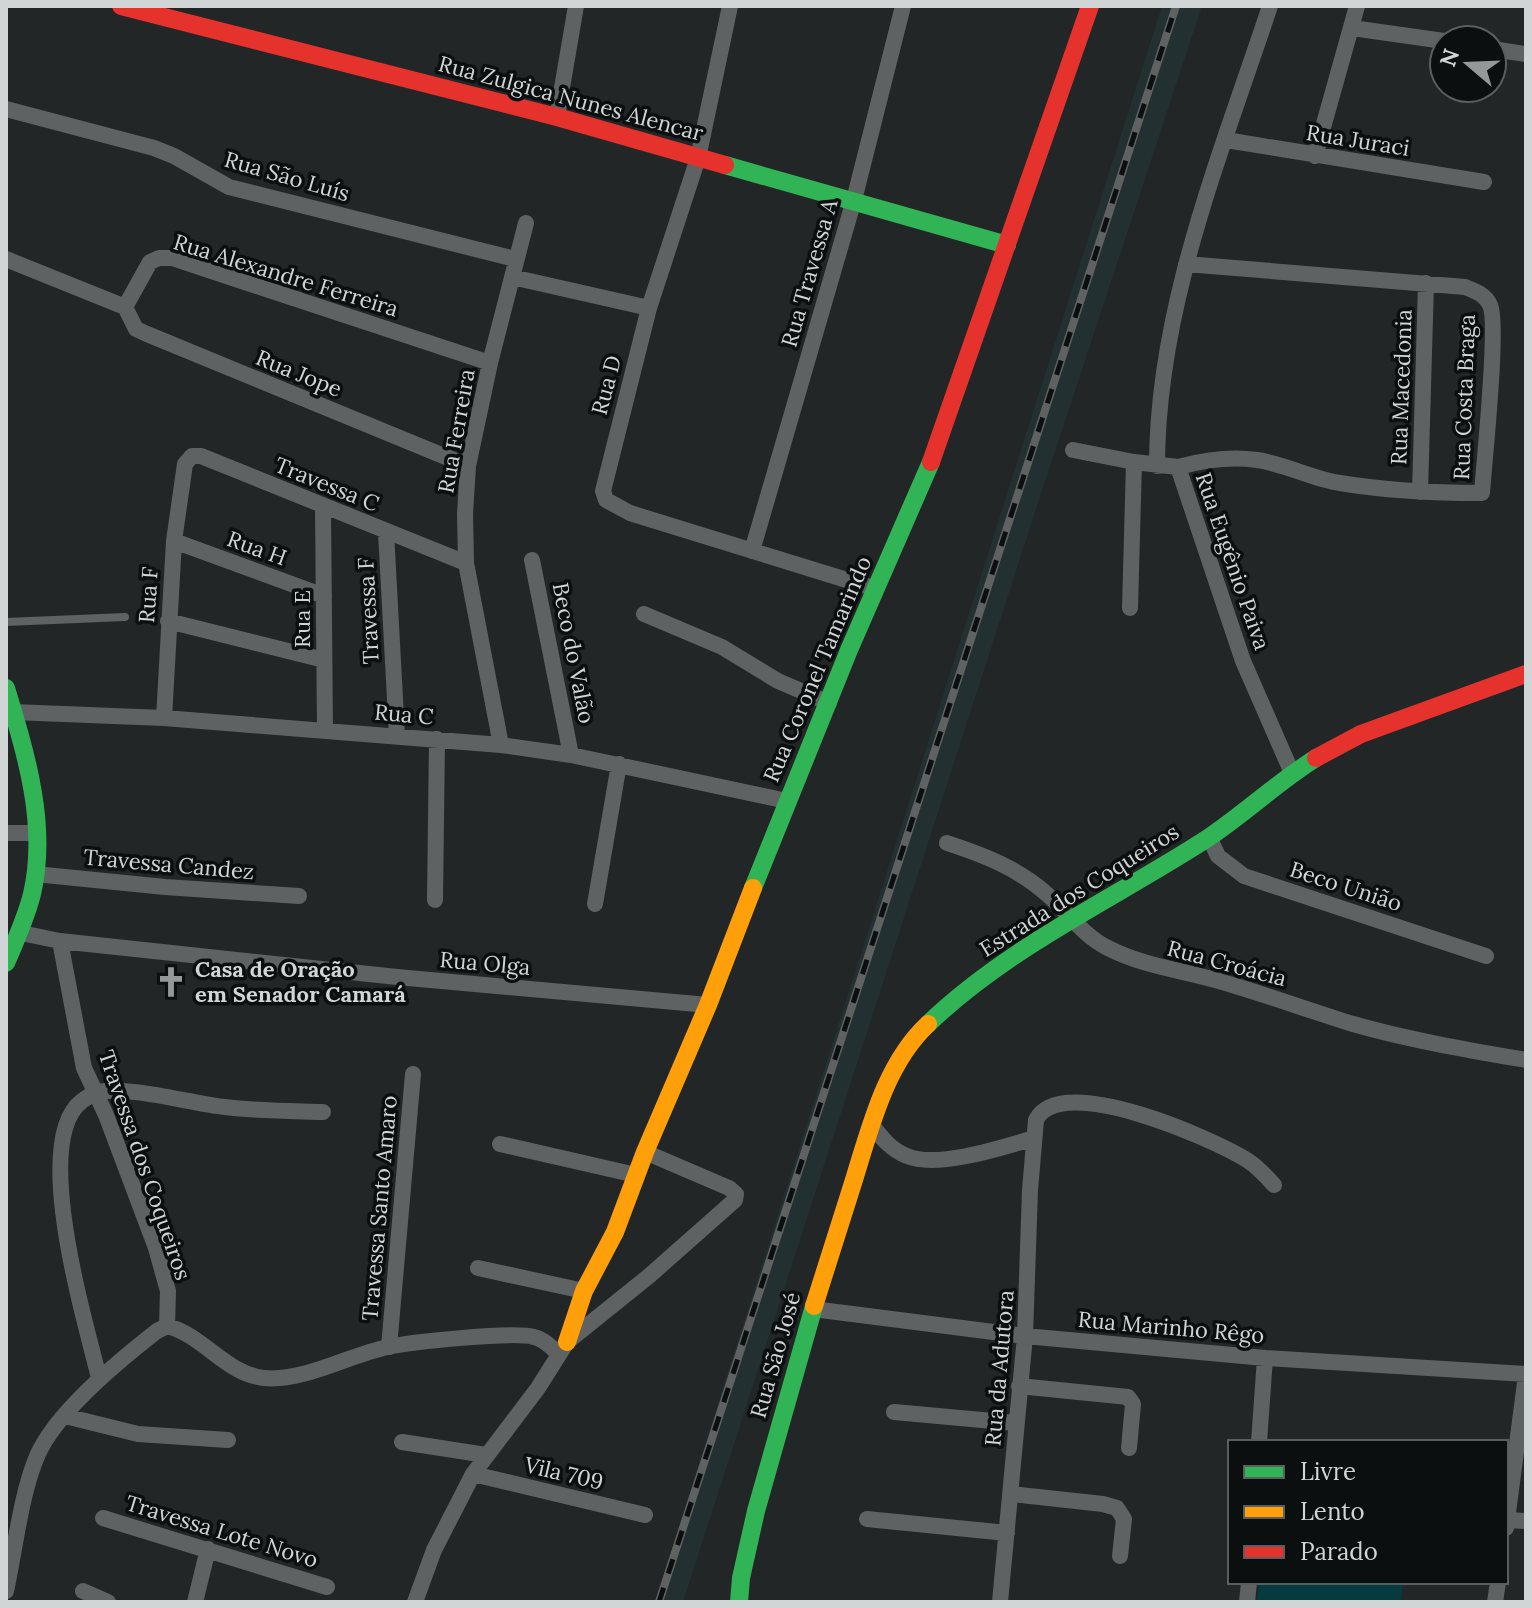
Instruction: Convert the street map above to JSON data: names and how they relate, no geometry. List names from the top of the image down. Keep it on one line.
{"streets":{"street":["Rua Zulgica Nunes Alencar","Rua Juraci","Rua São Luís","Rua Travessa A","Rua Alexandre Ferreira","Rua Jope","Rua D","Rua Macedonia","Rua Costa Braga","Rua Ferreira","Travessa C","Rua H","Rua Eugênio Paiva","Rua F","Travessa F","Rua E","Beco do Valão","Rua Coronel Tamarindo","Rua C","Travessa Candez","Beco União","Estrada dos Coqueiros","Rua Olga","Rua Croácia","Travessa dos Coqueiros","Travessa Santo Amaro","Rua Marinho Rêgo","Rua São José","Rua da Adutora","Vila 709","Travessa Lote Novo"]},"crossings":[["Rua Zulgica Nunes Alencar","Rua Travessa A"],["Rua Zulgica Nunes Alencar","Rua D"],["Rua Zulgica Nunes Alencar","Rua Coronel Tamarindo"],["Rua São Luís","Rua Ferreira"],["Rua Travessa A","Rua D"],["Rua Alexandre Ferreira","Rua Jope"],["Rua Alexandre Ferreira","Rua Ferreira"],["Rua Jope","Rua Ferreira"],["Rua D","Rua Coronel Tamarindo"],["Rua Macedonia","Rua Costa Braga"],["Rua Costa Braga","Rua Eugênio Paiva"],["Rua Ferreira","Travessa C"],["Rua Ferreira","Rua C"],["Travessa C","Rua F"],["Travessa C","Travessa F"],["Travessa C","Rua E"],["Rua H","Rua F"],["Rua H","Rua E"],["Rua Eugênio Paiva","Estrada dos Coqueiros"],["Rua F","Rua C"],["Travessa F","Rua C"],["Rua E","Rua C"],["Beco do Valão","Rua C"],["Rua Coronel Tamarindo","Rua C"],["Rua Coronel Tamarindo","Rua Olga"],["Beco União","Estrada dos Coqueiros"],["Estrada dos Coqueiros","Rua Croácia"],["Estrada dos Coqueiros","Rua São José"],["Rua Olga","Travessa dos Coqueiros"],["Rua Marinho Rêgo","Rua São José"],["Rua Marinho Rêgo","Rua da Adutora"]],"places":{"church":["Casa de Oração em Senador Camará"]},"legend":["Livre","Lento","Parado"],"north":"left"}
